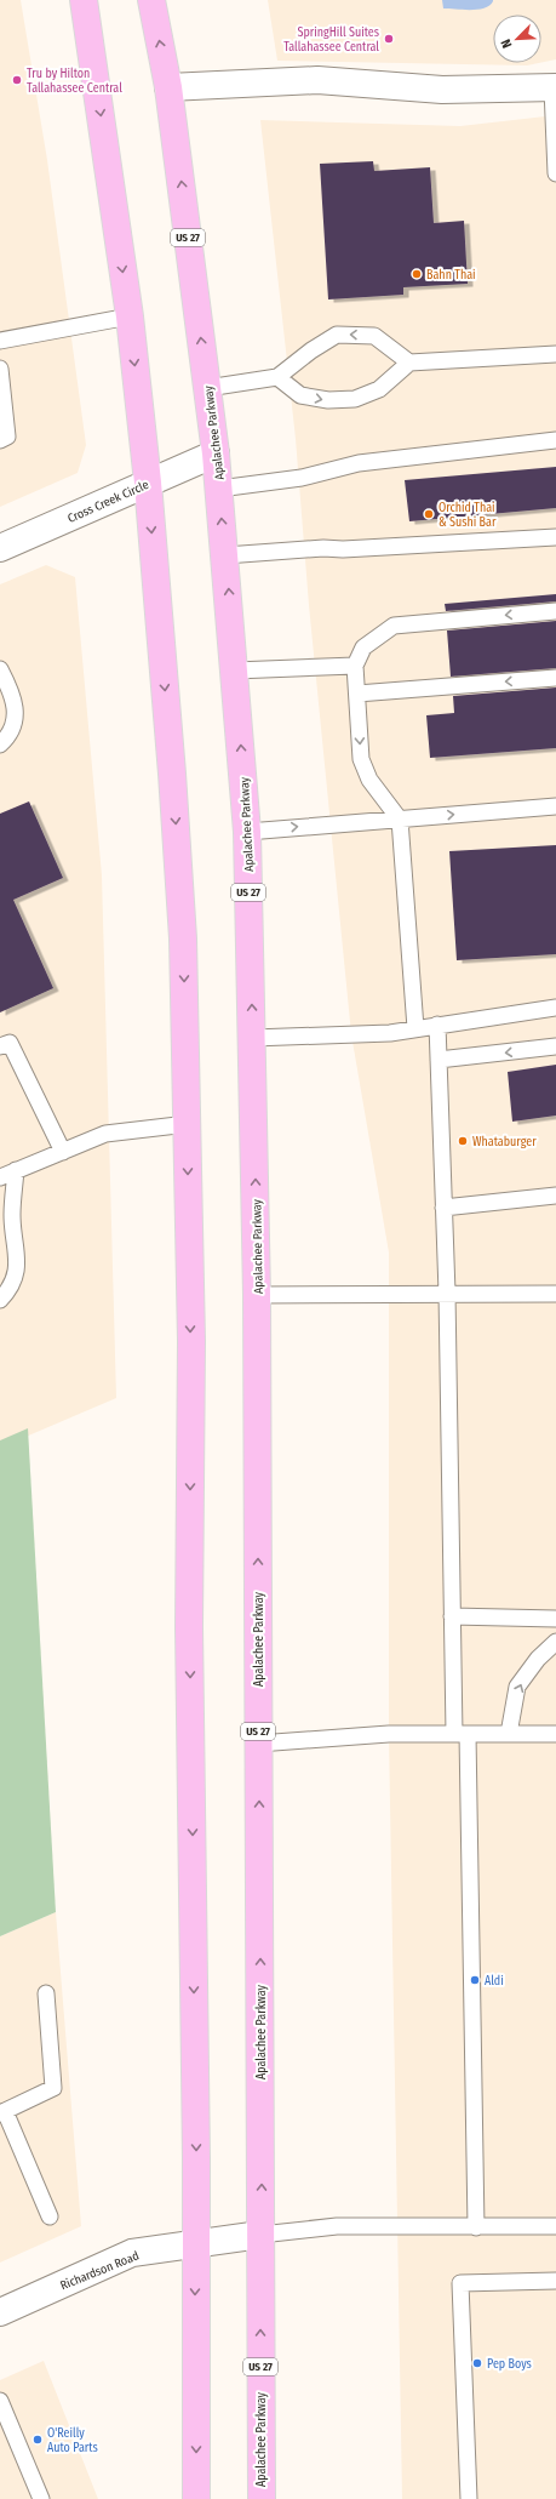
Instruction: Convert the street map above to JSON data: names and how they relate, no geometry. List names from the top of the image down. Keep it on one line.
{"streets":{"main road":["US 27","Apalachee Parkway"],"street":["Cross Creek Circle","Richardson Road"]},"crossings":[["Apalachee Parkway","Cross Creek Circle"],["Apalachee Parkway","Richardson Road"]],"places":["SpringHill Suites Tallahassee Central","Tru by Hilton Tallahassee Central","Bahn Thai","Orchid Thai & Sushi Bar","Whataburger","Aldi","Pep Boys","O'Reilly Auto Parts"],"north":"bottom left"}
